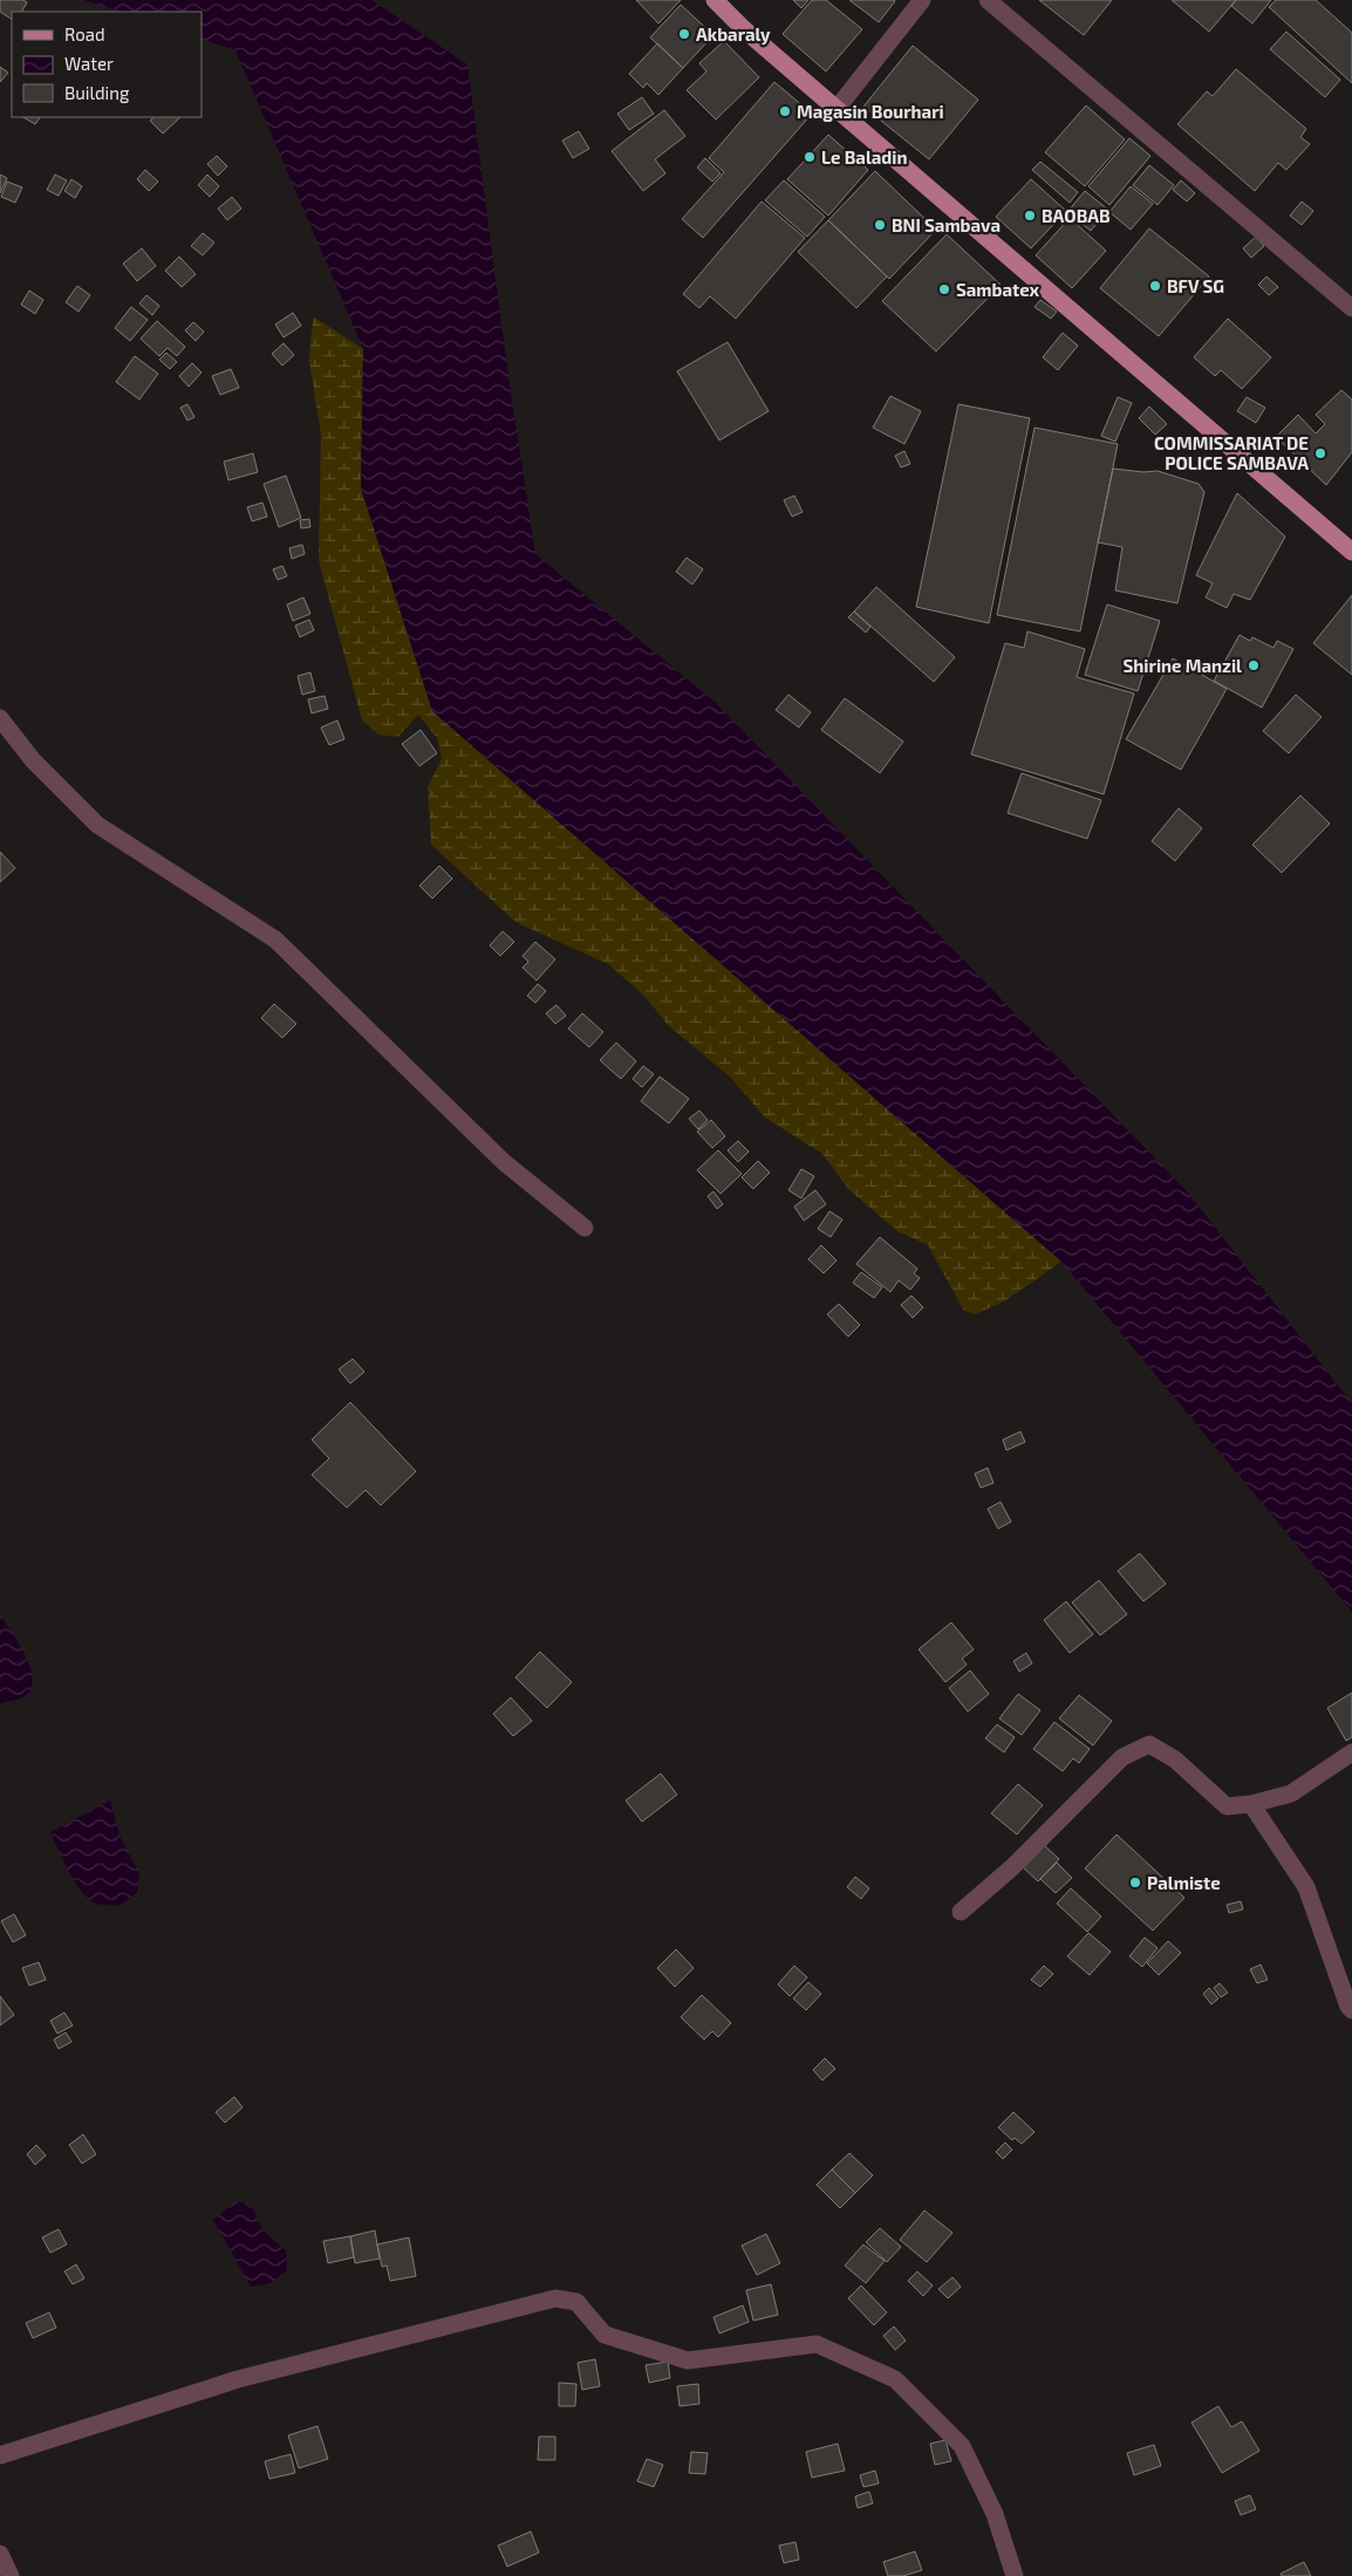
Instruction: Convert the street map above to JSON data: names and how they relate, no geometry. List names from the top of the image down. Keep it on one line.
{"places":["Akbaraly","Magasin Bourhari","Le Baladin","BAOBAB","BNI Sambava","BFV SG","Sambatex","COMMISSARIAT DE POLICE SAMBAVA","Shirine Manzil","Palmiste"],"legend":["Road","Water","Building"]}
